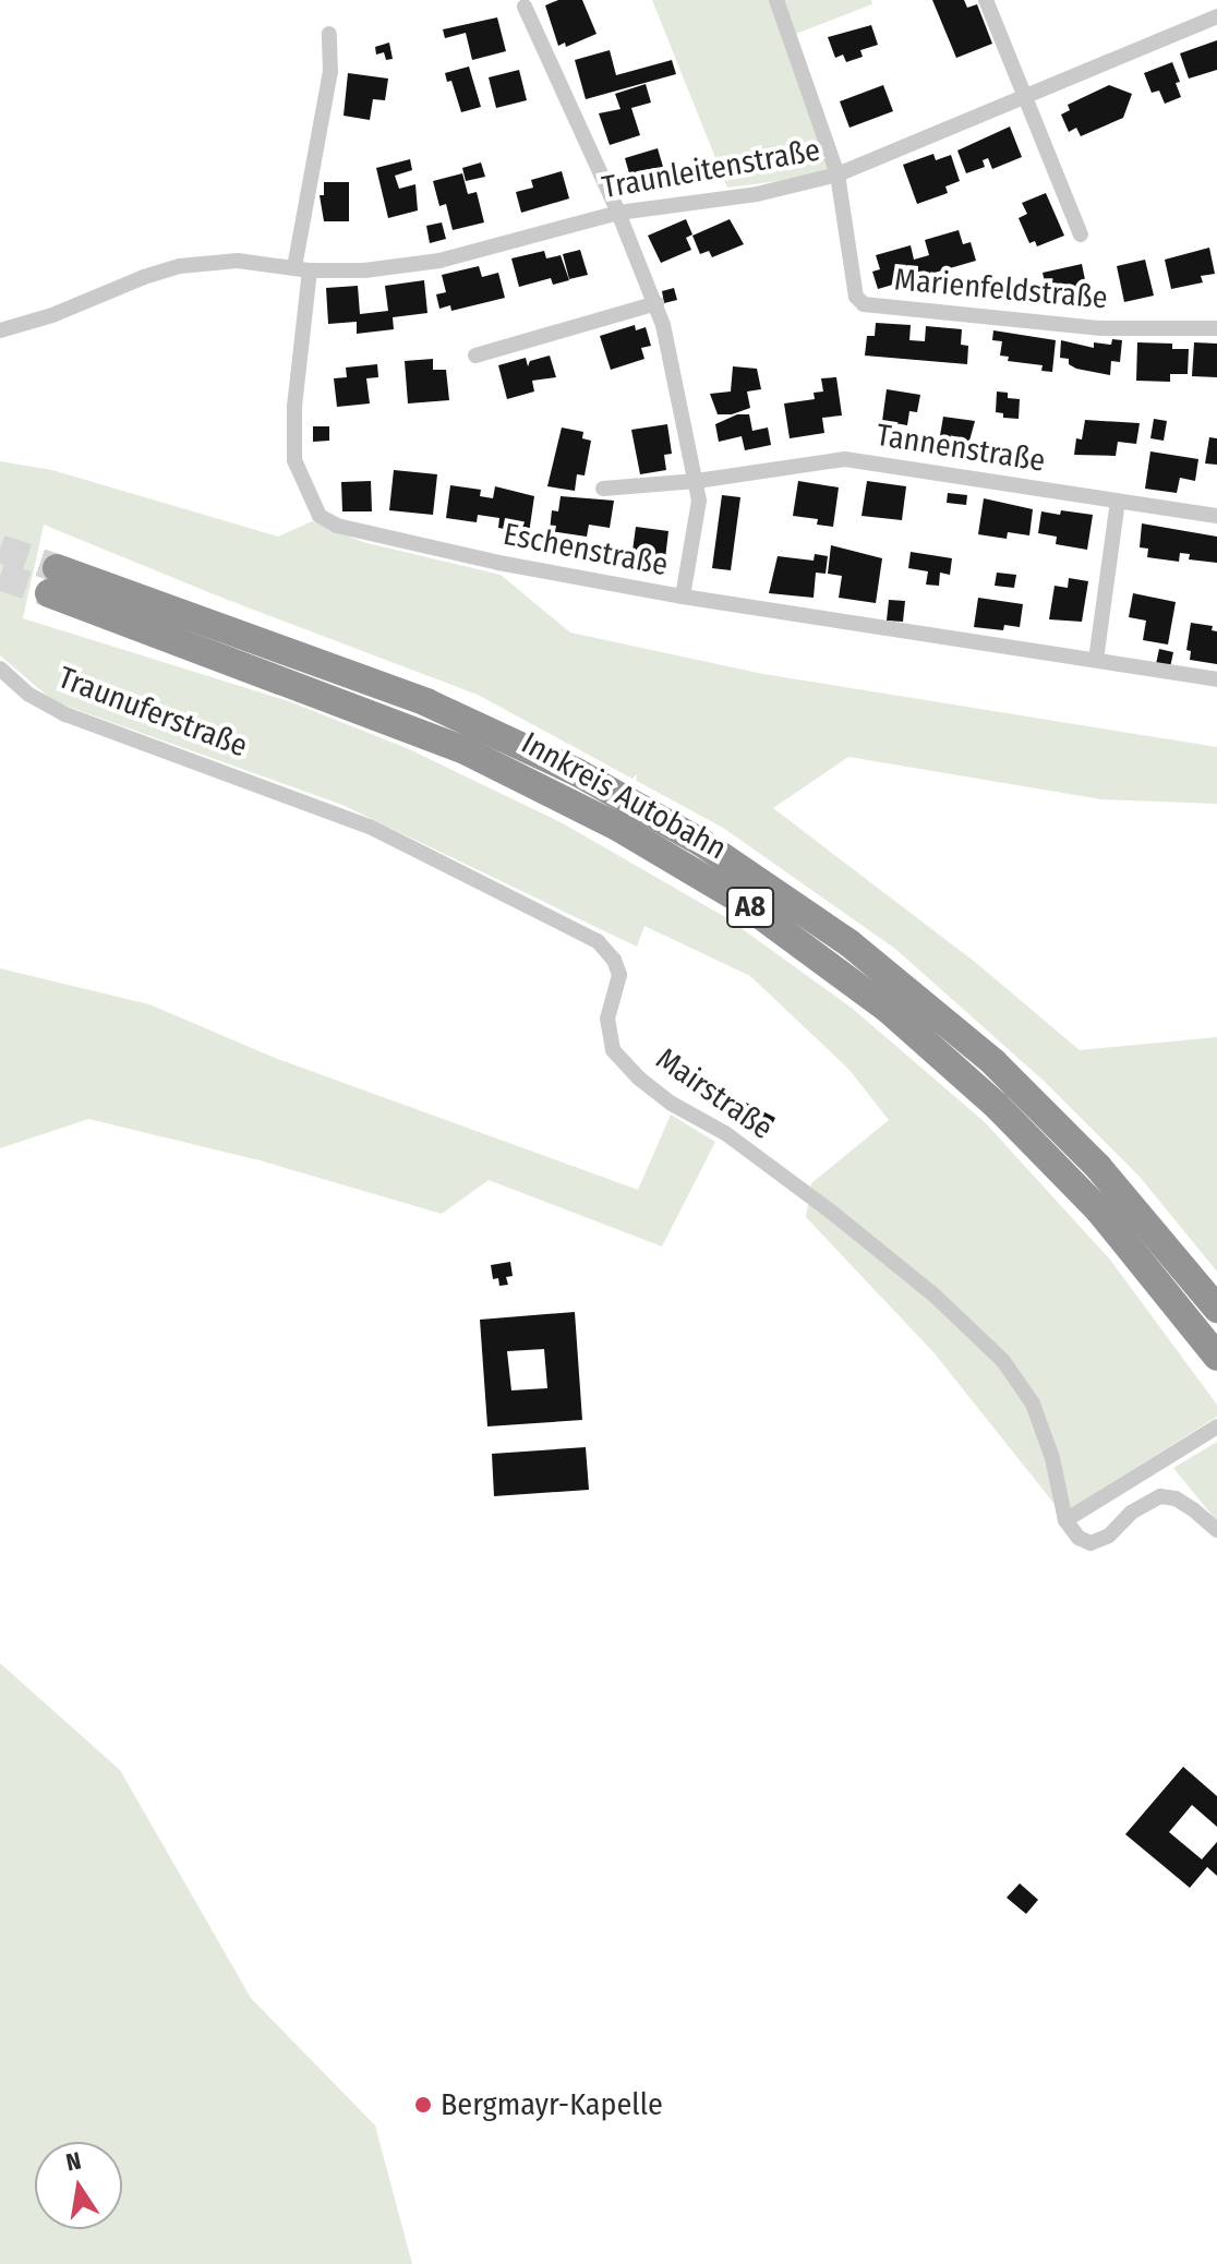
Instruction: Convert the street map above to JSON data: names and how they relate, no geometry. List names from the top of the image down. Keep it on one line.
{"streets":{"highway":["Innkreis Autobahn","A8"],"street":["Traunleitenstraße","Marienfeldstraße","Tannenstraße","Eschenstraße","Traunuferstraße","Mairstraße"]},"crossings":[["Traunleitenstraße","Marienfeldstraße"],["Traunleitenstraße","Eschenstraße"],["Traunuferstraße","Mairstraße"]],"places":["Bergmayr-Kapelle"],"north":"top"}
